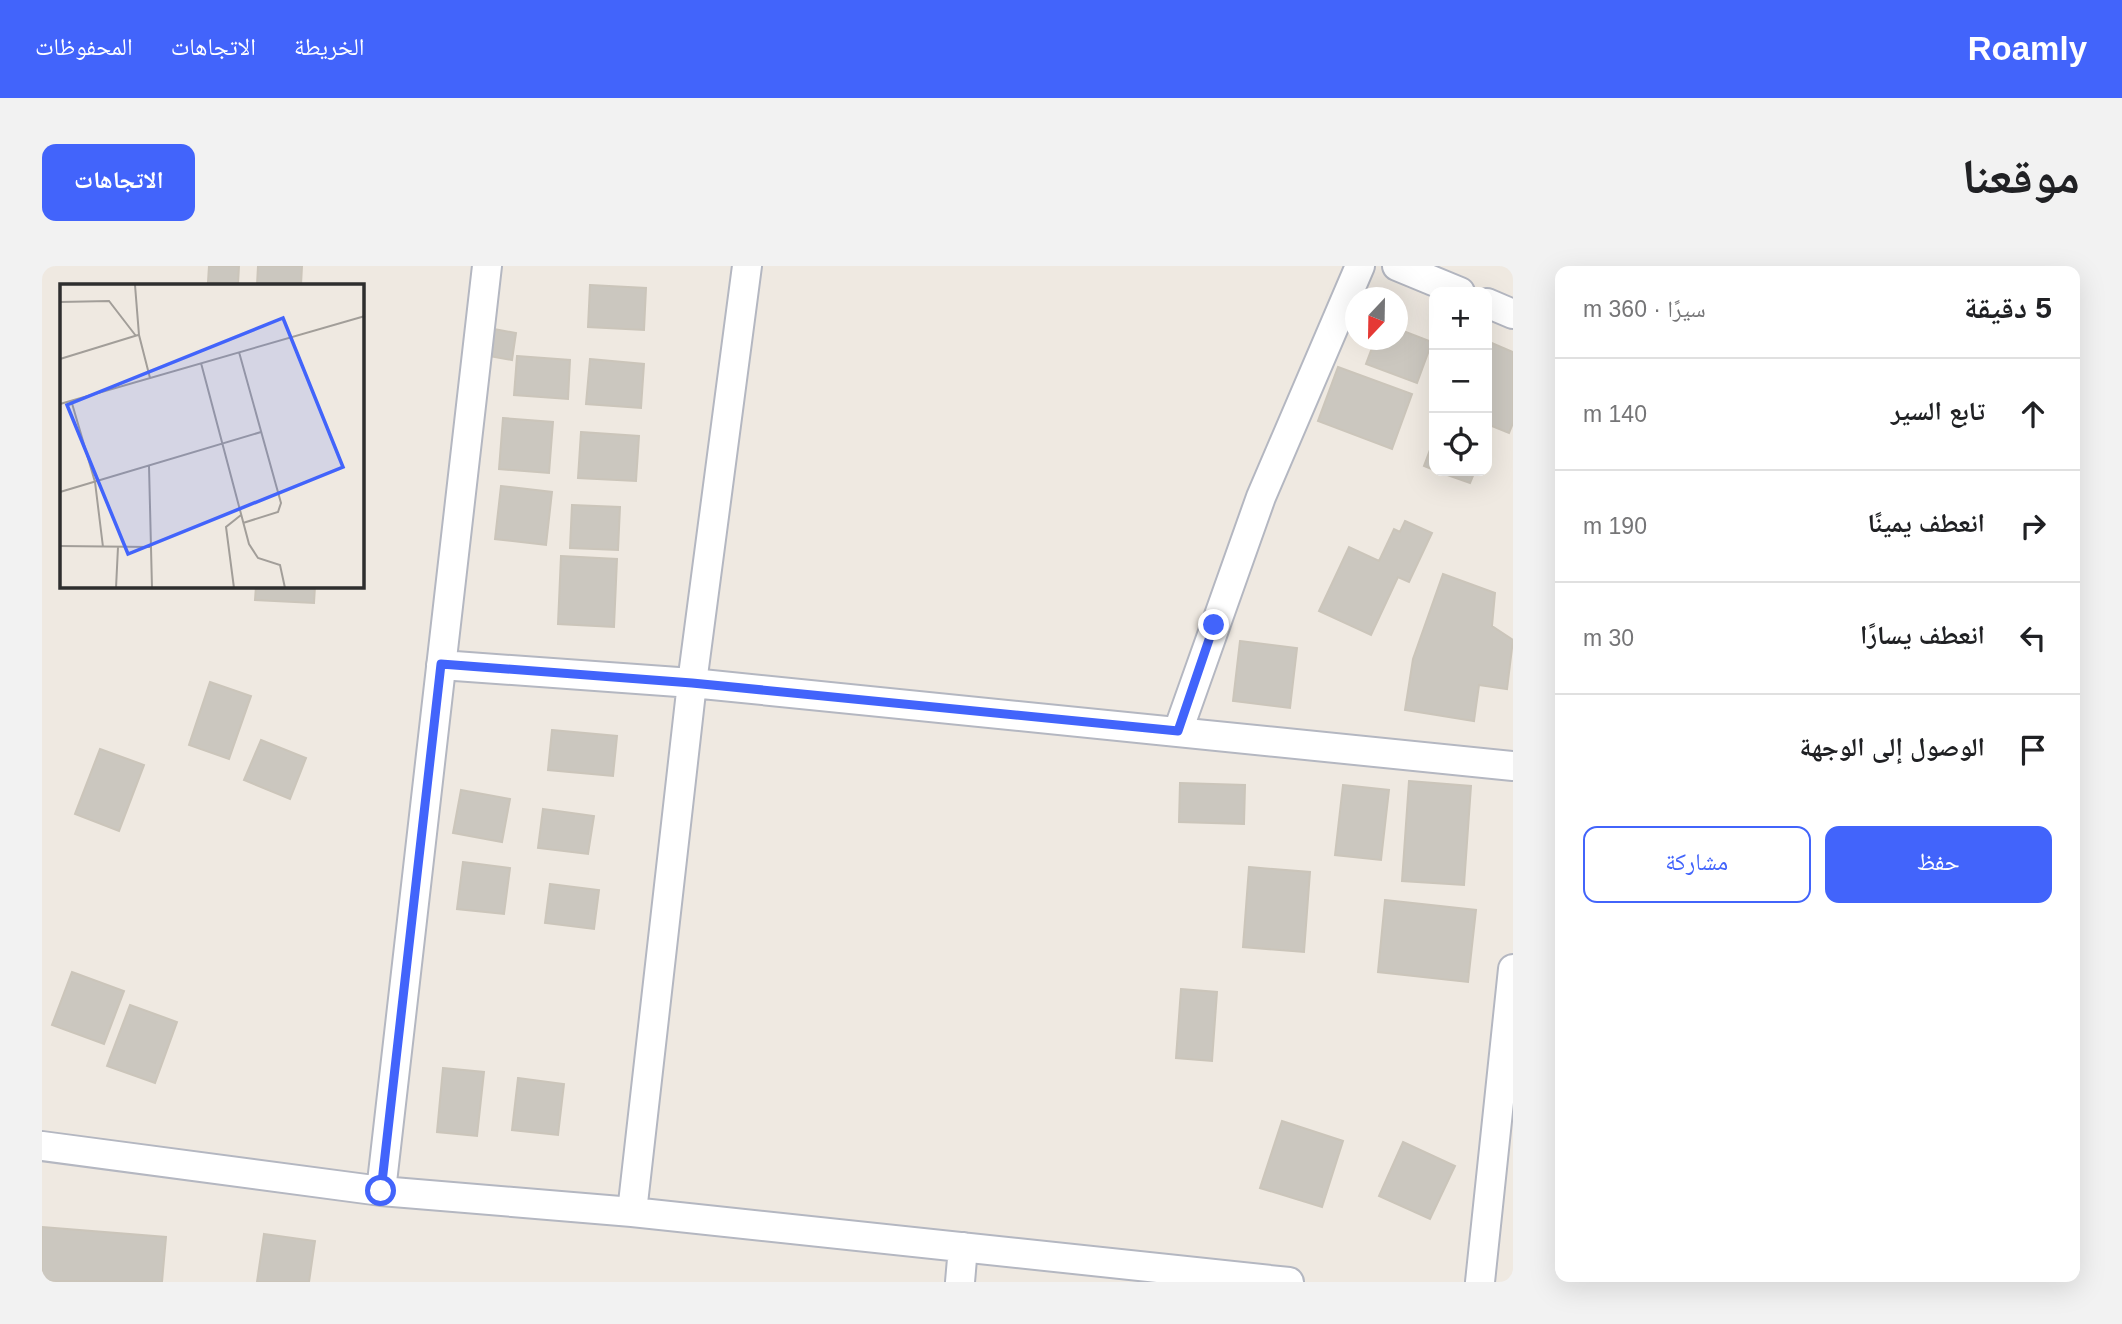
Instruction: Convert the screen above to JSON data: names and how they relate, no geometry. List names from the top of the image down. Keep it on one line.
{"north":"bottom","page":{"header":"Roamly","nav":["الخريطة","الاتجاهات","المحفوظات"],"title":"موقعنا","buttons":["الاتجاهات",["حفظ","مشاركة"]],"heading":["5 دقيقة","سيرًا · 360 m"],"map_buttons":["+","−"],"list":[["تابع السير","140 m"],["انعطف يمينًا","190 m"],["انعطف يسارًا","30 m"],"الوصول إلى الوجهة"]}}
